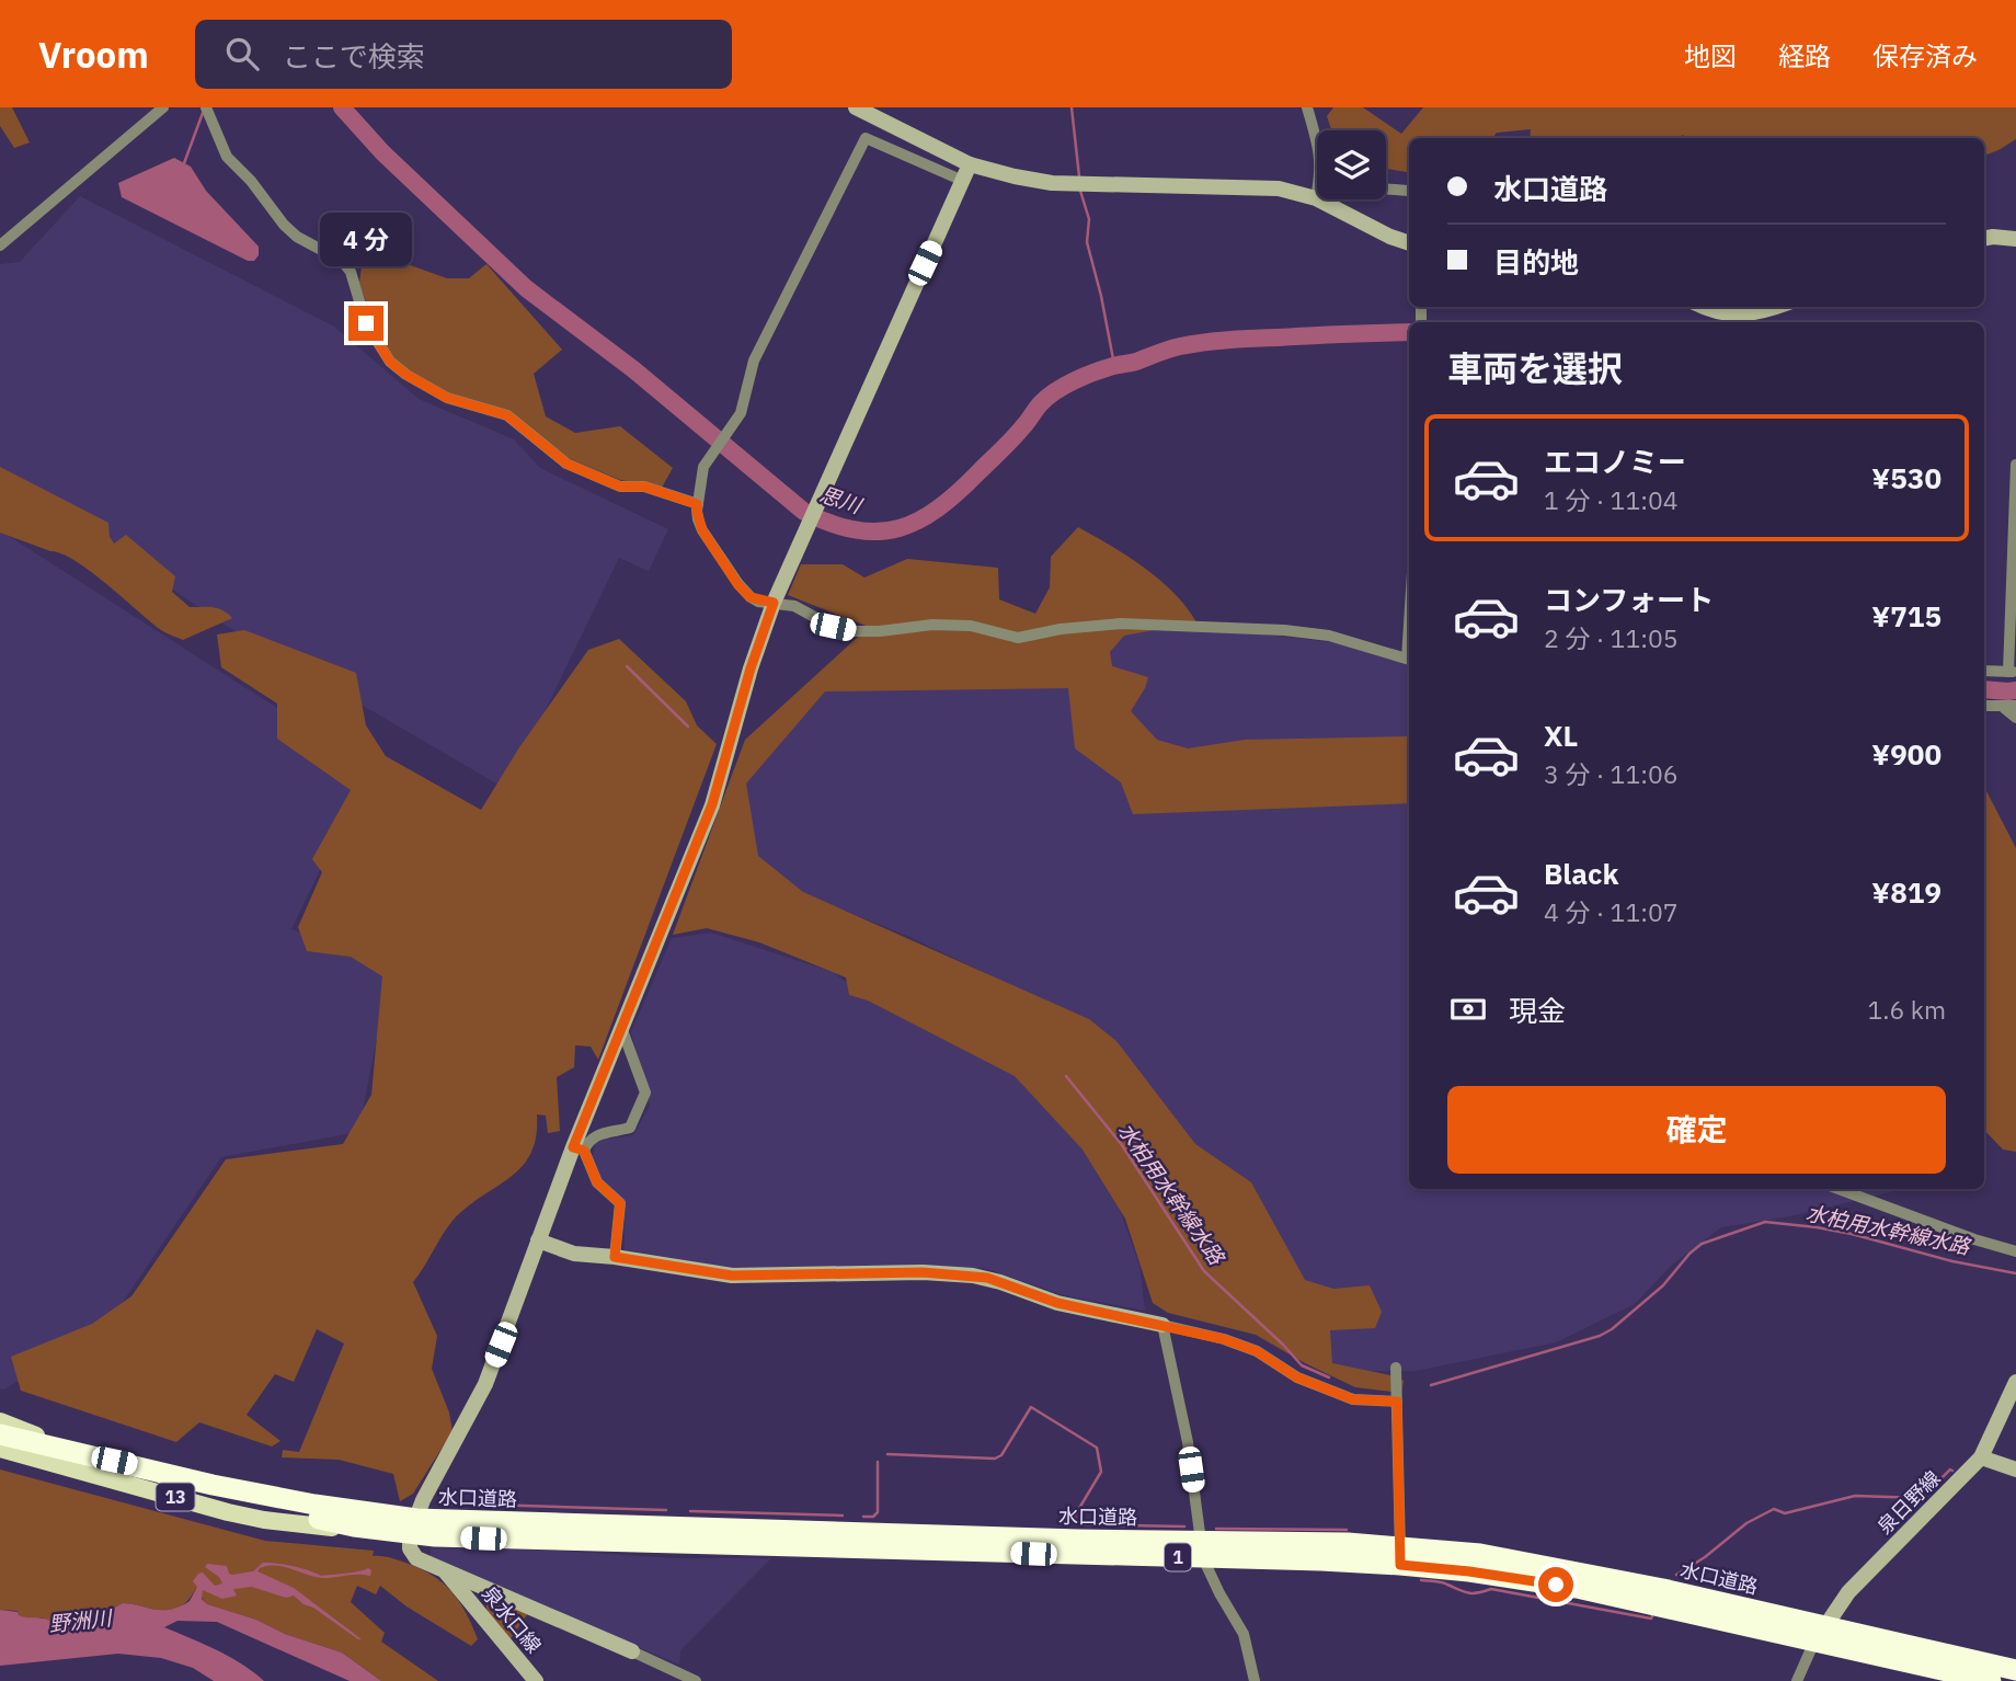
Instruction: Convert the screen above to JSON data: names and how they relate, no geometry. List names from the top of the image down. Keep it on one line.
{"streets":{"highway":["水口道路","1"],"main road":["13"],"street":["泉日野線","泉水口線"]},"crossings":[["13","水口道路"],["水口道路","泉日野線"],["水口道路","泉水口線"]],"water":["思川","水柏用水幹線水路","野洲川"],"page":{"header":"Vroom","search":"ここで検索","nav":["地図","経路","保存済み"],"banner":["水口道路","目的地"],"bubble":"4 分","heading":"車両を選択","list":[{"name":"エコノミー","note":"1 分 · 11:04","value":"¥530"},{"name":"コンフォート","note":"2 分 · 11:05","value":"¥715"},{"name":"XL","note":"3 分 · 11:06","value":"¥900"},{"name":"Black","note":"4 分 · 11:07","value":"¥819"}],"pay":["現金","1.6 km"],"buttons":"確定"}}
